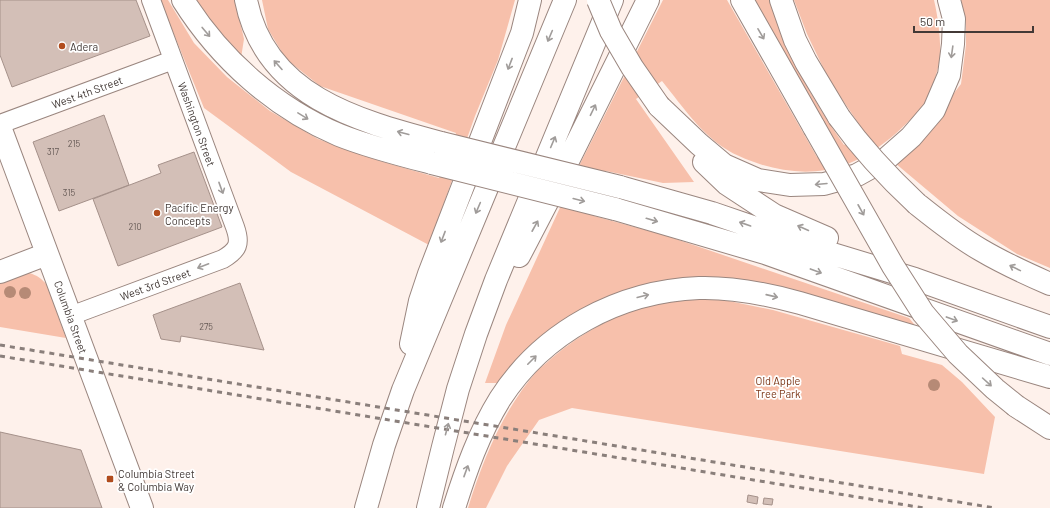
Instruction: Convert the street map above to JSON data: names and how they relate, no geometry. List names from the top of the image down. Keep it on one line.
{"streets":{"main road":["Columbia Street"],"street":["West 4th Street","Washington Street","West 3rd Street"]},"crossings":[["West 4th Street","Washington Street"],["West 4th Street","Columbia Street"],["Washington Street","West 3rd Street"],["West 3rd Street","Columbia Street"]],"one_way":["Washington Street","West 3rd Street"],"parks":["Old Apple Tree Park"],"places":{"other":["Adera","Pacific Energy Concepts"],"transit":["Columbia Street & Columbia Way"]},"house_numbers":["215","317","315","210","275"],"scale_bar":"50 m"}
